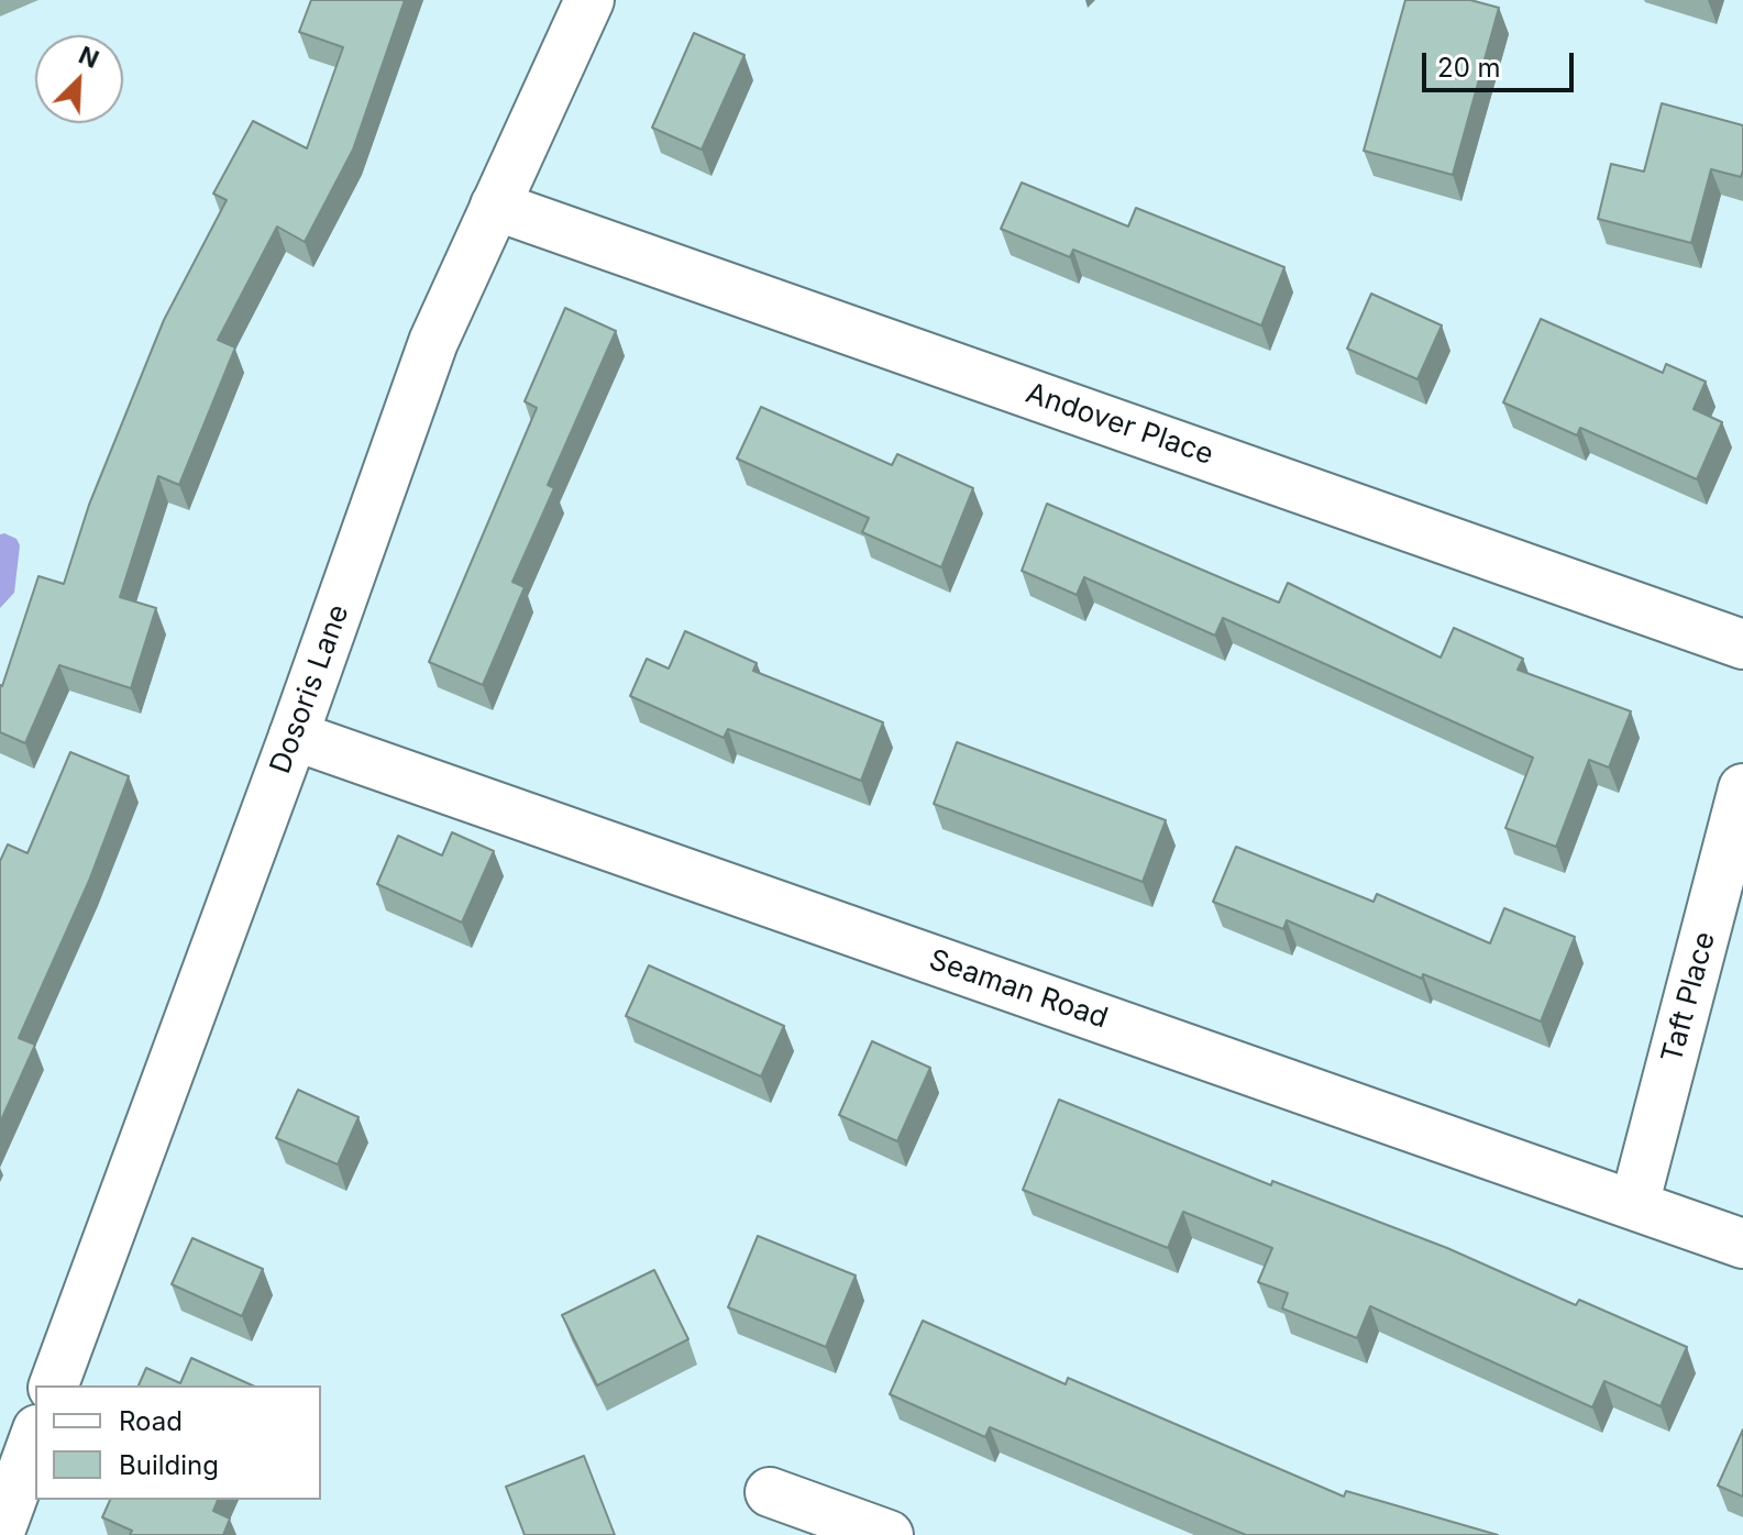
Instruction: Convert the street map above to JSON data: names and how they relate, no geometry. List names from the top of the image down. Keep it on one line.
{"streets":{"street":["Andover Place","Dosoris Lane","Seaman Road","Taft Place"]},"crossings":[["Andover Place","Dosoris Lane"],["Dosoris Lane","Seaman Road"],["Seaman Road","Taft Place"]],"legend":["Road","Building"],"scale_bar":"20 m","north":"top right"}
